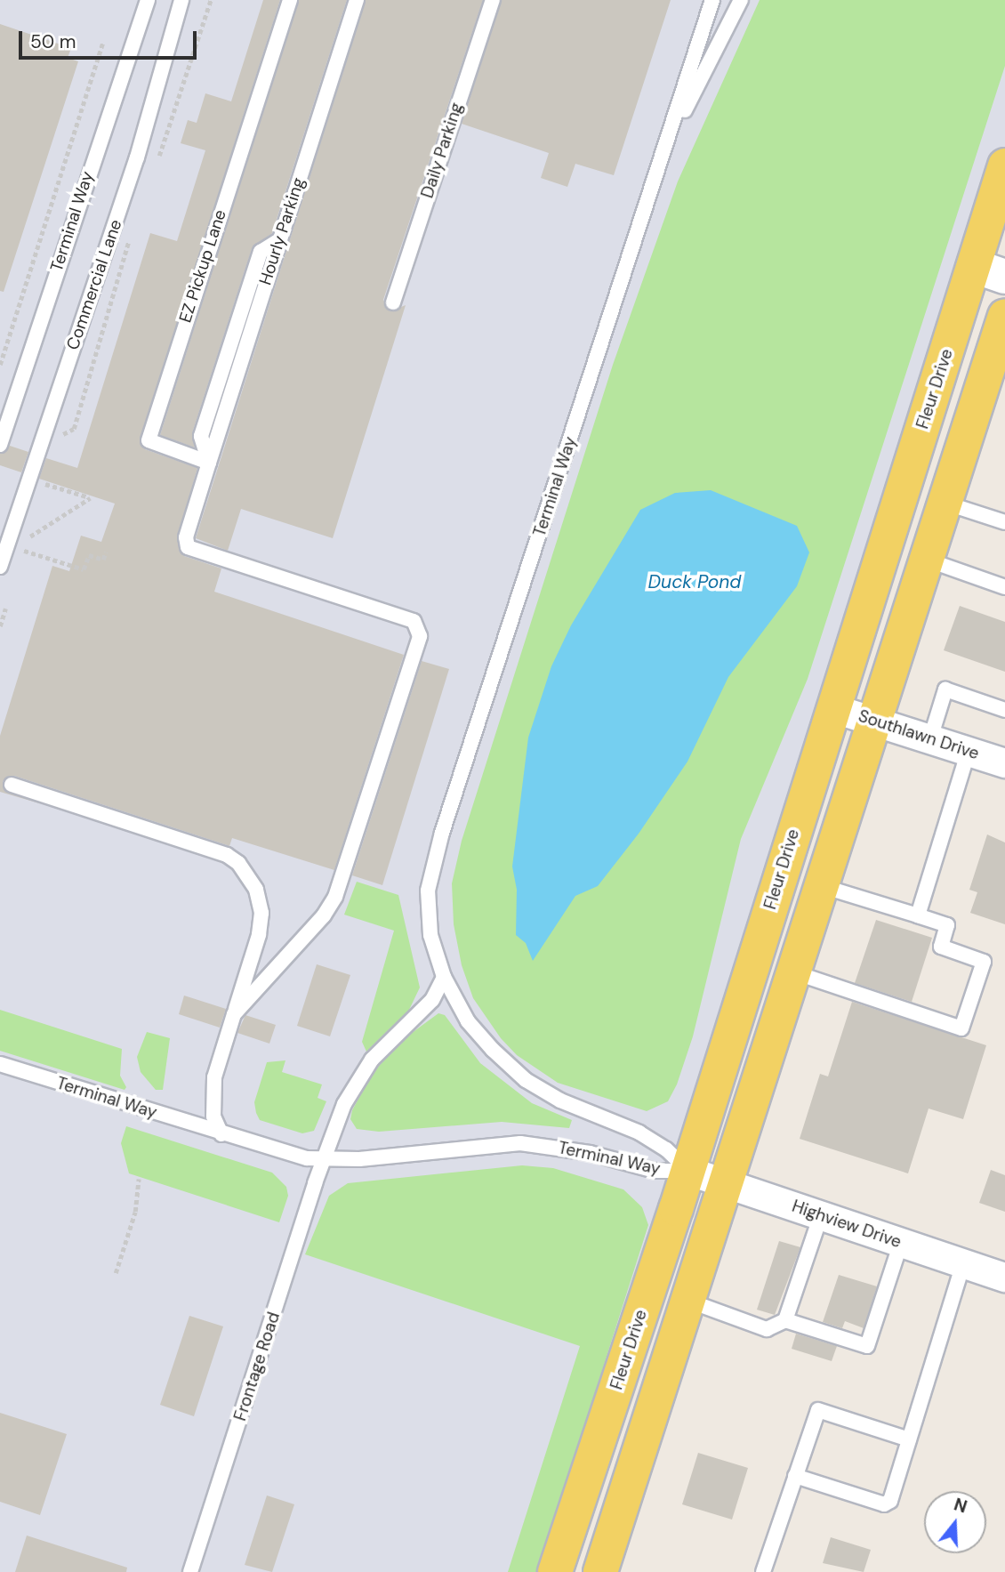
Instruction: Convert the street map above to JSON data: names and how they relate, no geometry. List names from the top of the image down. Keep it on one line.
{"streets":{"main road":["Fleur Drive"],"street":["Southlawn Drive","Highview Drive"],"lane":["Daily Parking","Terminal Way","Hourly Parking","EZ Pickup Lane","Commercial Lane","Frontage Road"]},"crossings":[["Terminal Way","Fleur Drive"],["Terminal Way","Highview Drive"],["Terminal Way","Frontage Road"],["Hourly Parking","EZ Pickup Lane"],["Fleur Drive","Southlawn Drive"],["Fleur Drive","Highview Drive"]],"water":["Duck Pond"],"scale_bar":"50 m","north":"top"}
